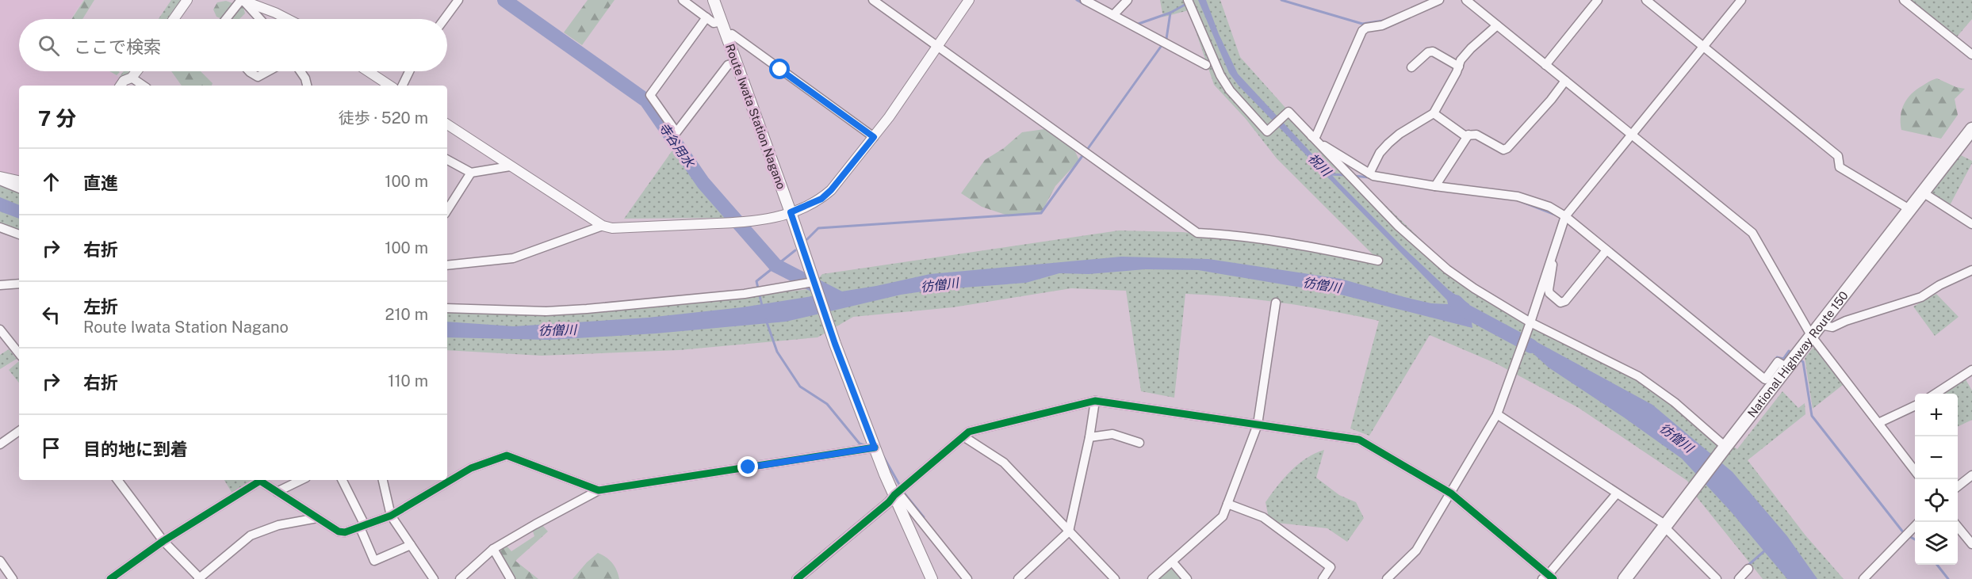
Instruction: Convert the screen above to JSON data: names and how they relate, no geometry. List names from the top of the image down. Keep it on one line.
{"streets":{"highway":["National Highway Route 150"],"main road":["Route Iwata Station Nagano"]},"water":["寺谷用水","祝川","彷僧川"],"page":{"search":"ここで検索","heading":["7 分","徒歩 · 520 m"],"list":[["直進","100 m"],["右折","100 m"],["左折","Route Iwata Station Nagano","210 m"],["右折","110 m"],"目的地に到着"],"map_buttons":["+","−"]}}
